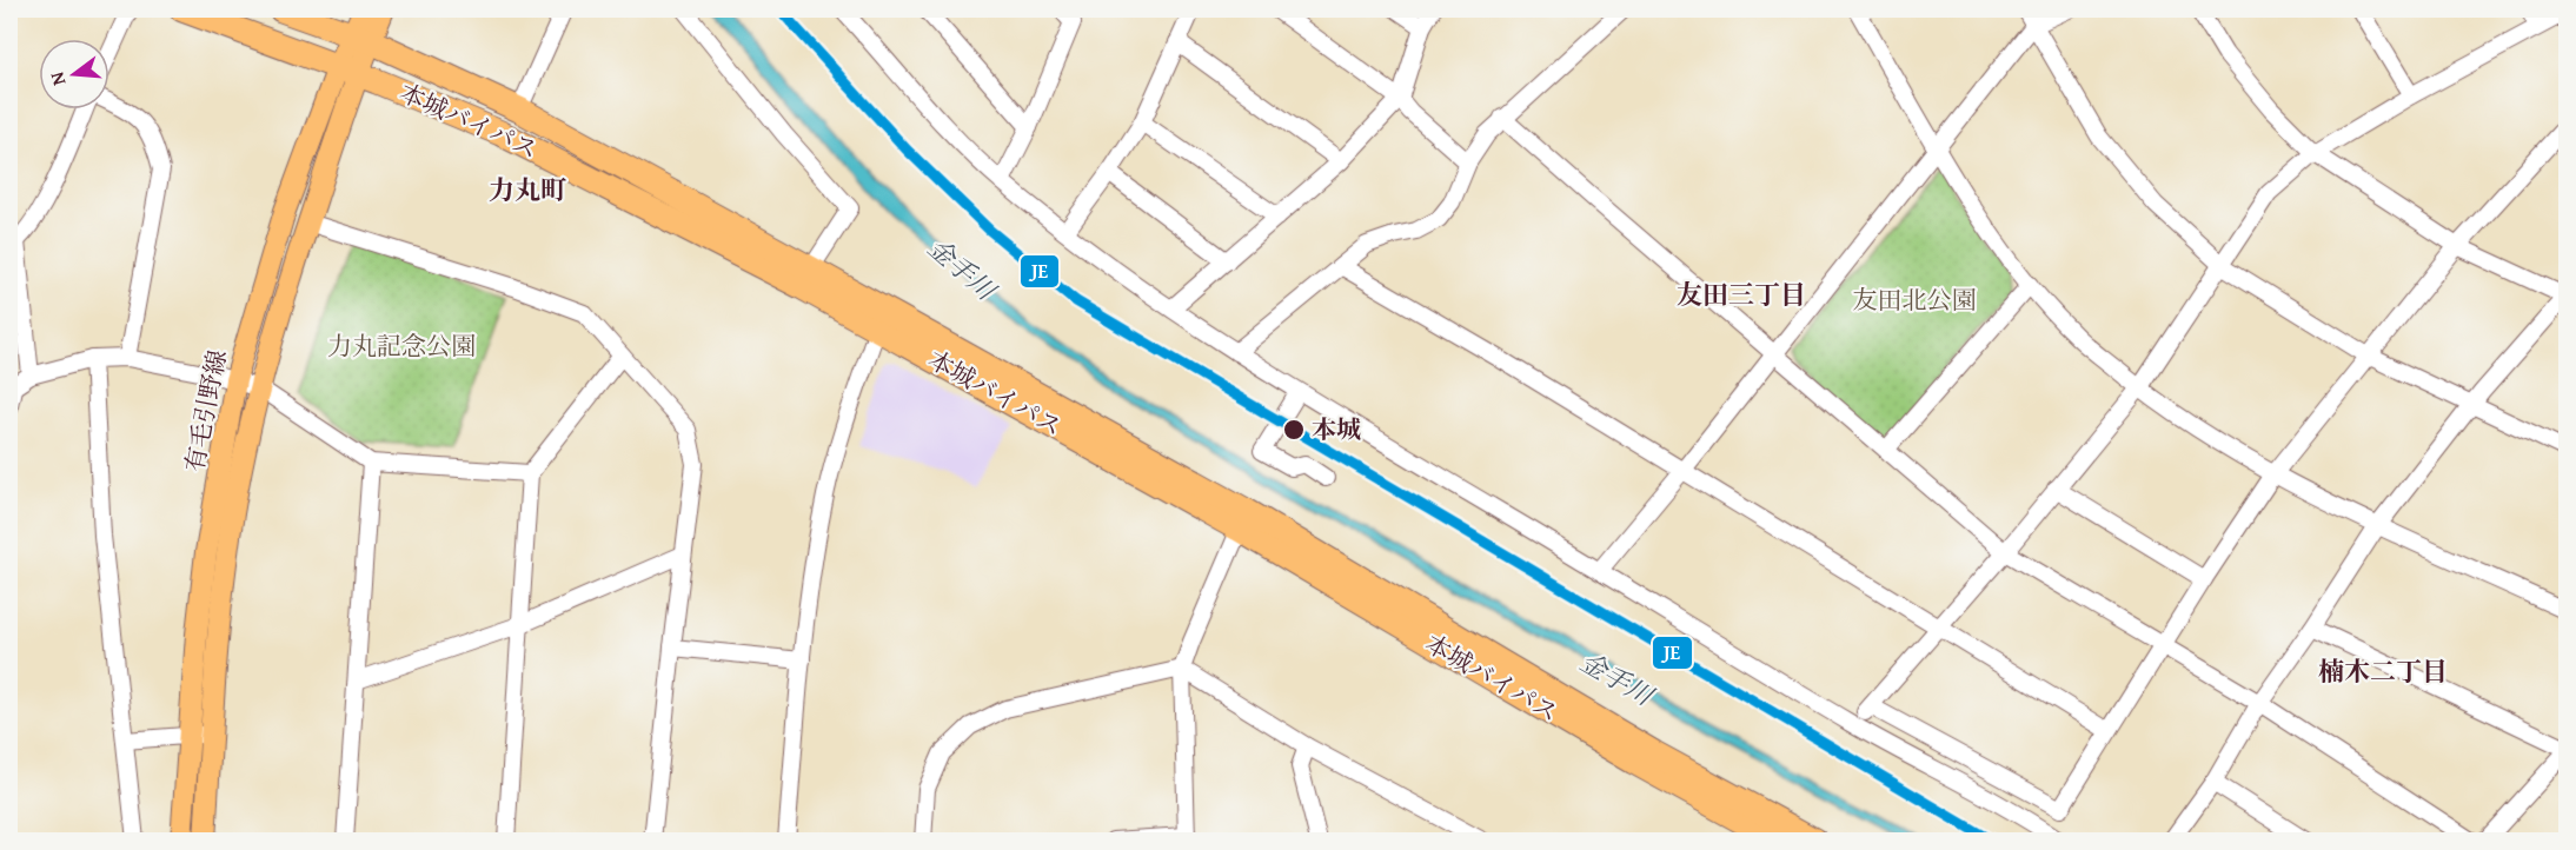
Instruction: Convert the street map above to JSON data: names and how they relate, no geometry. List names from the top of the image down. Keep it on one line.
{"streets":{"highway":["本城バイパス"],"main road":["有毛引野線"]},"crossings":[["本城バイパス","有毛引野線"]],"districts":["力丸町","友田三丁目","楠木二丁目"],"water":["金手川"],"parks":["友田北公園","力丸記念公園"],"places":["本城"],"lines":["transit line JE"],"north":"left"}
